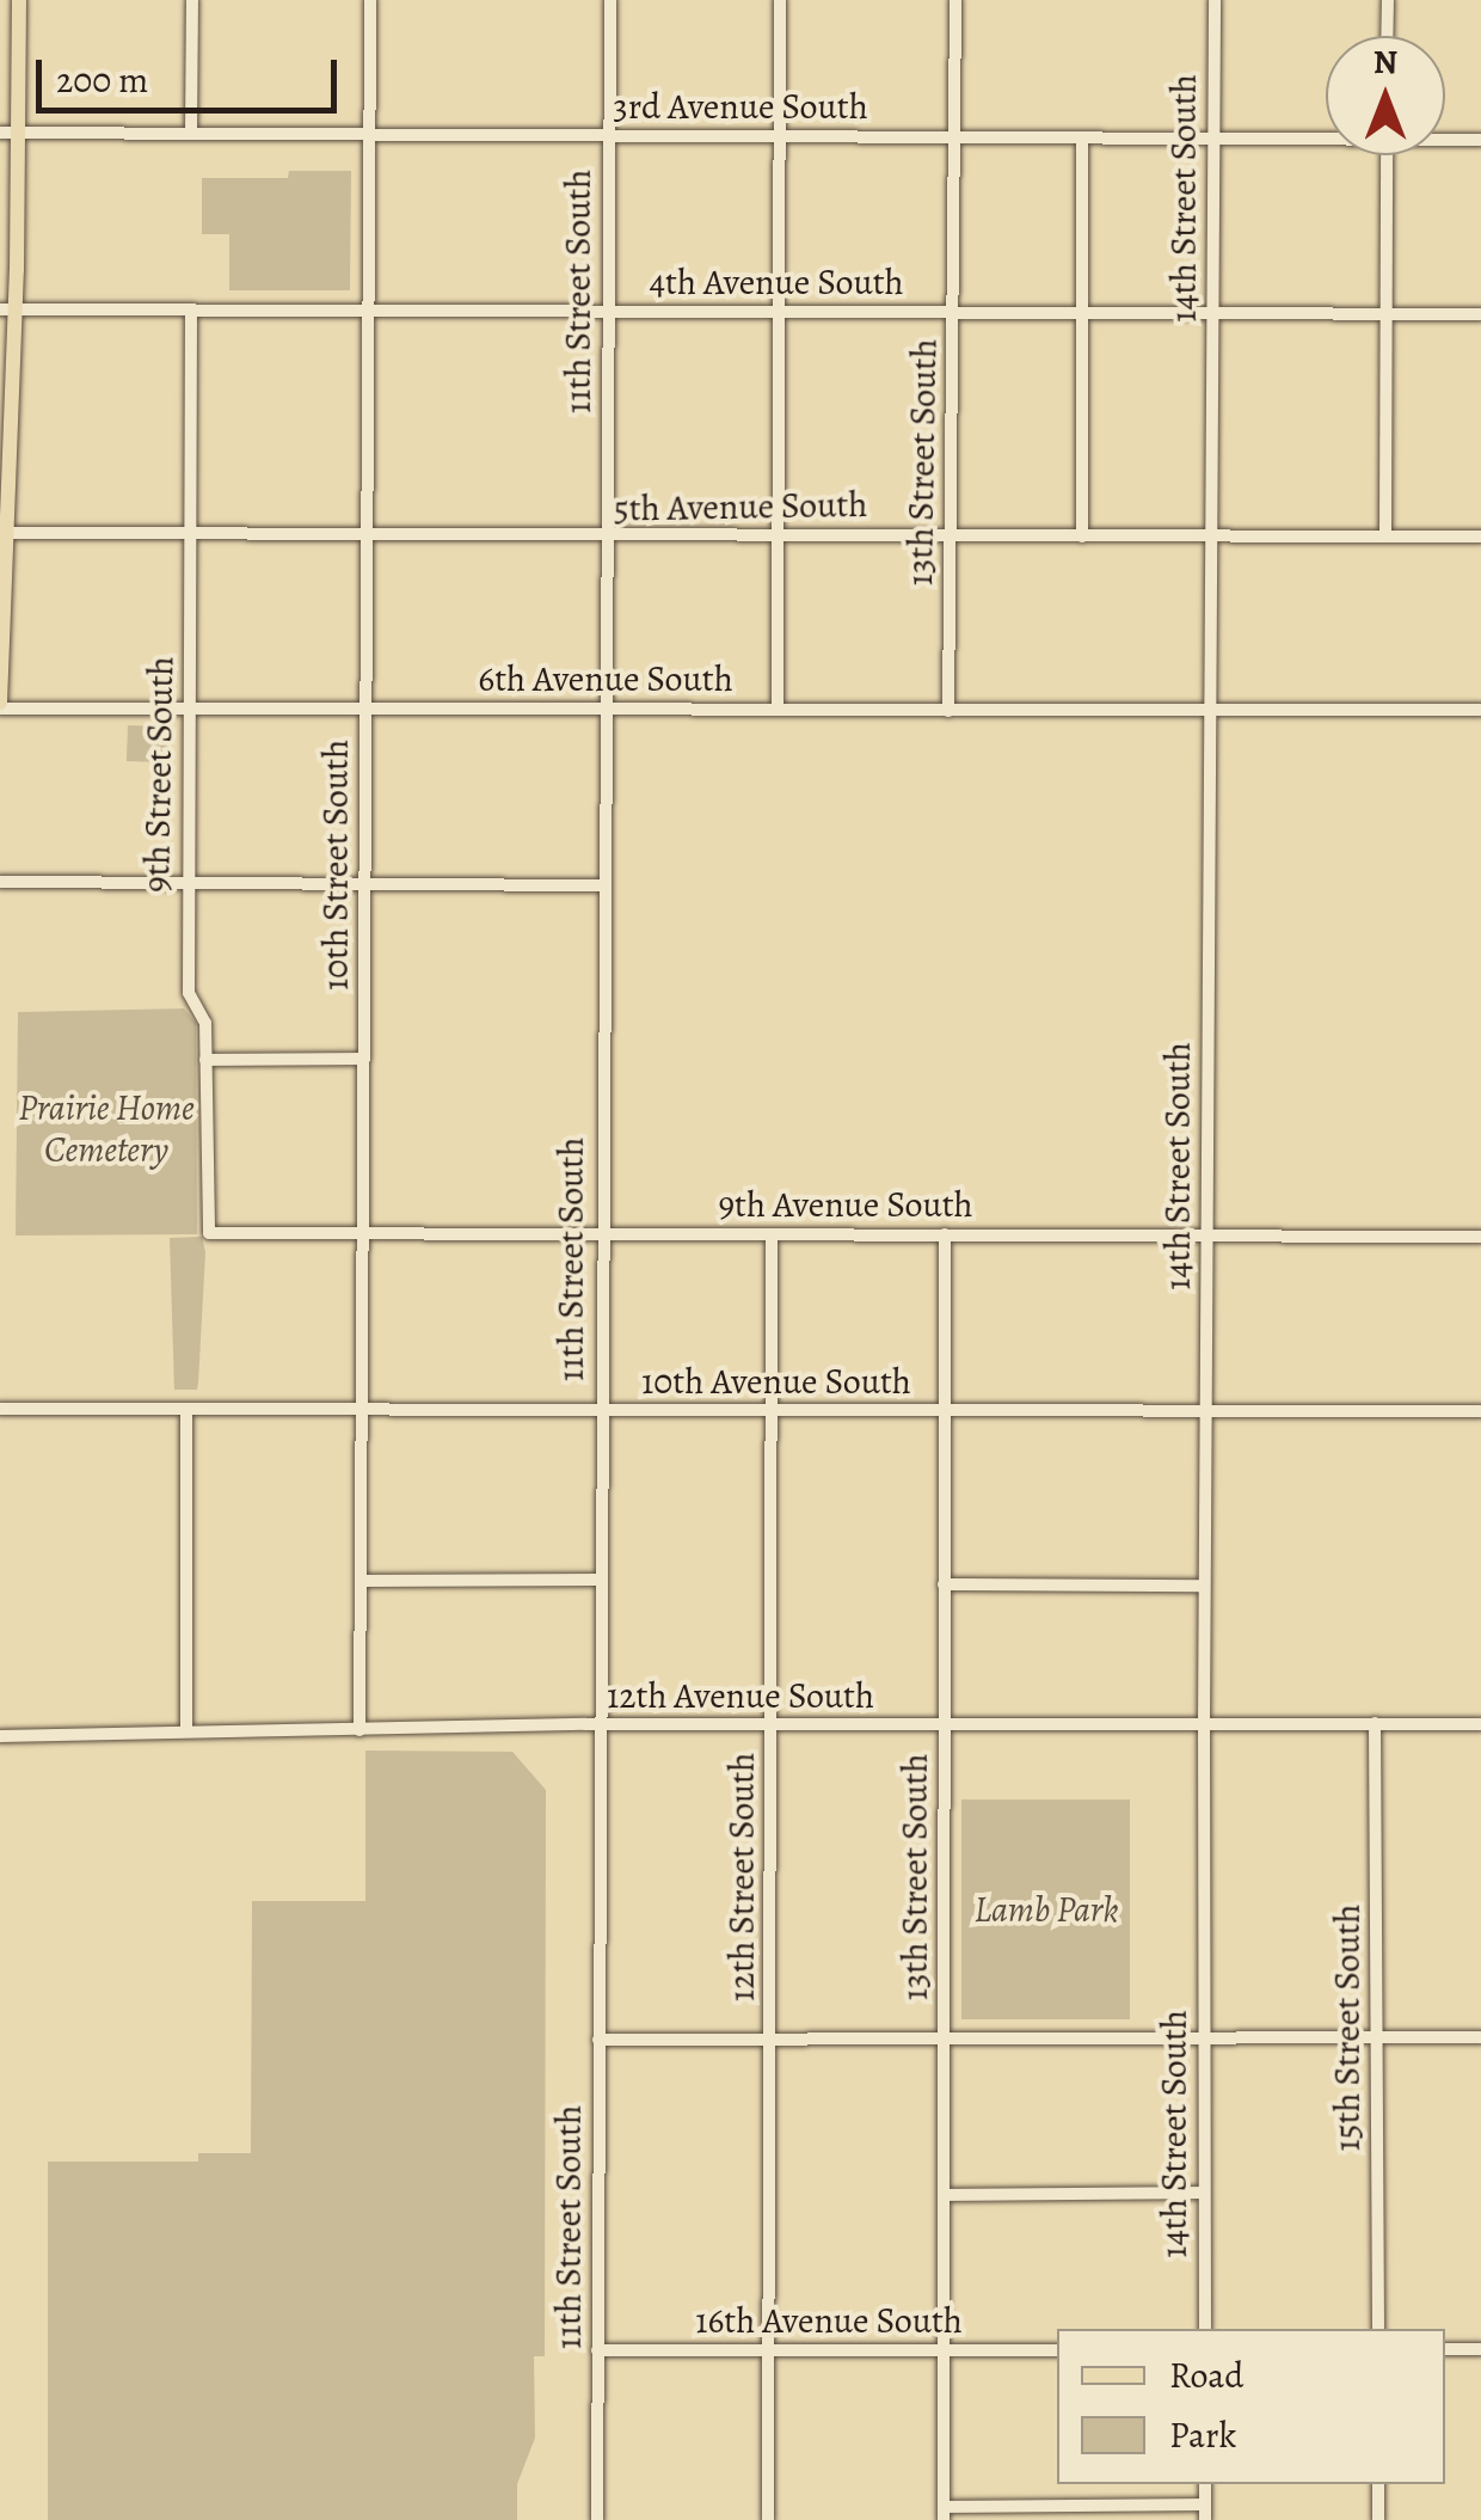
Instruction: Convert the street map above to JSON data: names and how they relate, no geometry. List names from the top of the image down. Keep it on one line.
{"streets":{"street":["3rd Avenue South","14th Street South","4th Avenue South","11th Street South","13th Street South","5th Avenue South","6th Avenue South","9th Street South","10th Street South","9th Avenue South","10th Avenue South","12th Avenue South","12th Street South","15th Street South","16th Avenue South"]},"crossings":[["3rd Avenue South","14th Street South"],["3rd Avenue South","11th Street South"],["3rd Avenue South","13th Street South"],["3rd Avenue South","10th Street South"],["14th Street South","4th Avenue South"],["14th Street South","5th Avenue South"],["14th Street South","6th Avenue South"],["14th Street South","9th Avenue South"],["14th Street South","10th Avenue South"],["14th Street South","12th Avenue South"],["4th Avenue South","11th Street South"],["4th Avenue South","13th Street South"],["4th Avenue South","9th Street South"],["4th Avenue South","10th Street South"],["11th Street South","5th Avenue South"],["11th Street South","6th Avenue South"],["11th Street South","9th Avenue South"],["11th Street South","10th Avenue South"],["11th Street South","12th Avenue South"],["11th Street South","16th Avenue South"],["13th Street South","5th Avenue South"],["13th Street South","6th Avenue South"],["13th Street South","9th Avenue South"],["13th Street South","10th Avenue South"],["13th Street South","12th Avenue South"],["13th Street South","16th Avenue South"],["5th Avenue South","9th Street South"],["5th Avenue South","10th Street South"],["6th Avenue South","9th Street South"],["6th Avenue South","10th Street South"],["9th Street South","9th Avenue South"],["10th Street South","9th Avenue South"],["10th Street South","10th Avenue South"],["10th Street South","12th Avenue South"],["9th Avenue South","12th Street South"],["10th Avenue South","12th Street South"],["12th Avenue South","12th Street South"],["12th Avenue South","15th Street South"],["12th Street South","16th Avenue South"]],"parks":["Prairie Home Cemetery","Lamb Park"],"legend":["Road","Park"],"scale_bar":"200 m","north":"top"}
